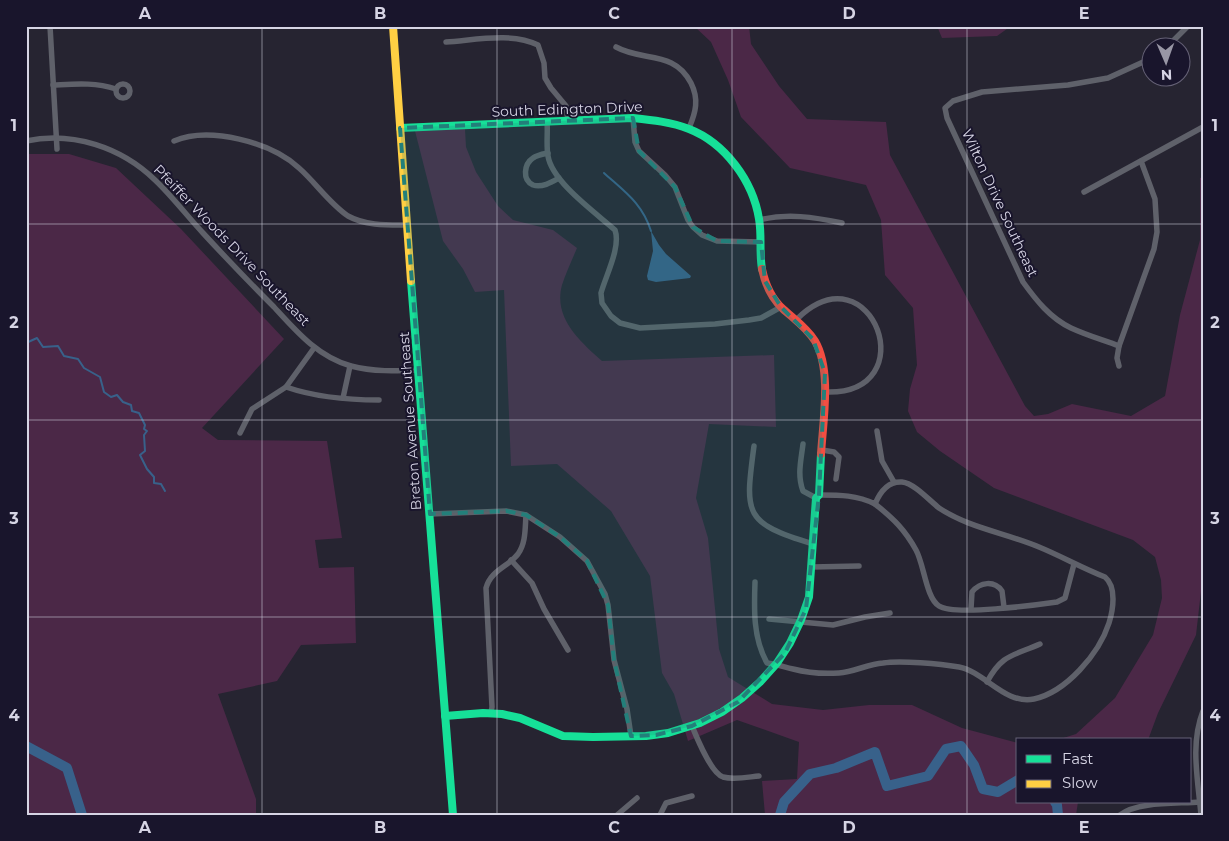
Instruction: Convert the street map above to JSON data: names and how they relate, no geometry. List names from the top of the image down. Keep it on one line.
{"streets":{"street":["South Edington Drive","Wilton Drive Southeast","Pfeiffer Woods Drive Southeast","Breton Avenue Southeast"]},"crossings":[["South Edington Drive","Breton Avenue Southeast"],["Pfeiffer Woods Drive Southeast","Breton Avenue Southeast"]],"legend":["Fast","Slow"],"north":"bottom","grid":{"columns":["A","B","C","D","E"],"rows":["1","2","3","4"]}}
